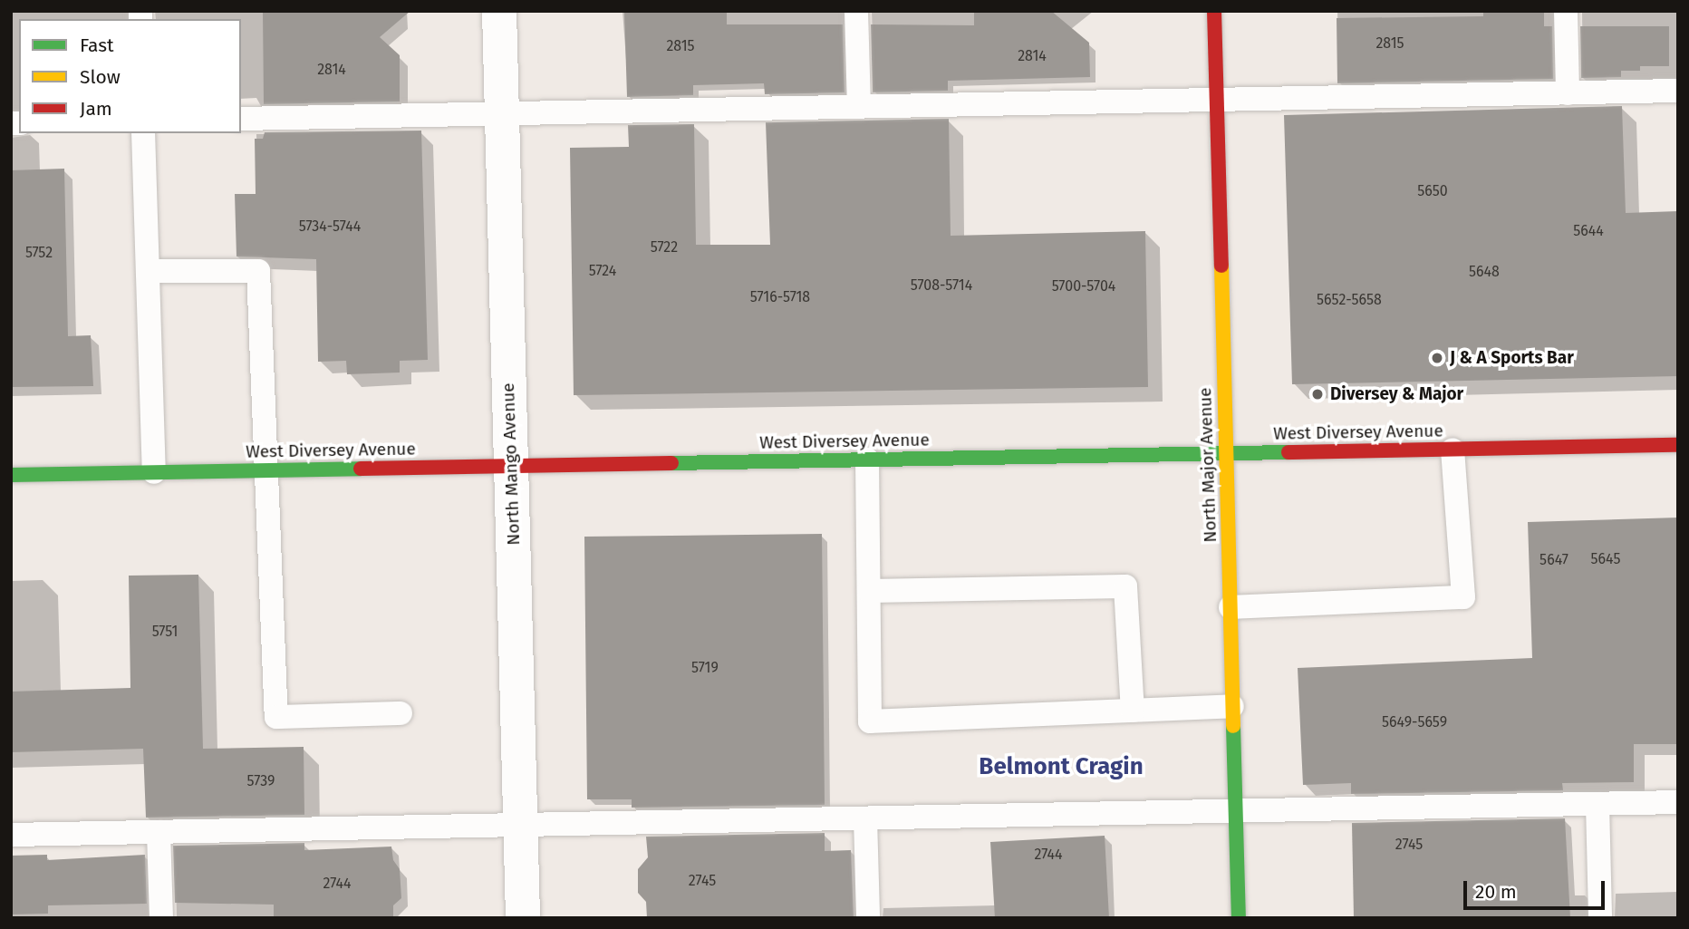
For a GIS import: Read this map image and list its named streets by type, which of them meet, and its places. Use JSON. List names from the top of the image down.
{
  "streets": {
    "main road": ["West Diversey Avenue", "North Major Avenue"],
    "street": ["North Mango Avenue"]
  },
  "crossings": [
    ["West Diversey Avenue", "North Mango Avenue"],
    ["West Diversey Avenue", "North Major Avenue"]
  ],
  "districts": ["Belmont Cragin"],
  "places": ["J & A Sports Bar", "Diversey & Major"],
  "house_numbers": [
    "2815",
    "2815",
    "2814",
    "2814",
    "5650",
    "5734-5744",
    "5644",
    "5722",
    "5752",
    "5724",
    "5648",
    "5708-5714",
    "5700-5704",
    "5716-5718",
    "5652-5658",
    "5645",
    "5647",
    "5751",
    "5719",
    "5649-5659",
    "5739",
    "2745",
    "2744",
    "2745",
    "2744"
  ],
  "legend": ["Fast", "Slow", "Jam"],
  "scale_bar": "20 m"
}
